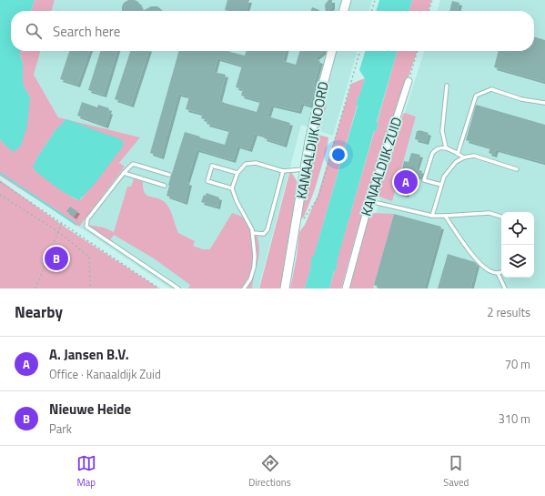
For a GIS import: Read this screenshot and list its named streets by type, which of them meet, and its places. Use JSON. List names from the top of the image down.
{
  "streets": {
    "street": ["KANAALDIJK NOORD", "KANAALDIJK ZUID"]
  },
  "page": {
    "search": "Search here",
    "pins": ["A", "B"],
    "heading": ["Nearby", "2 results"],
    "list": [
      {
        "mark": "A",
        "name": "A. Jansen B.V.",
        "note": "Office · Kanaaldijk Zuid",
        "value": "70 m"
      },
      {
        "mark": "B",
        "name": "Nieuwe Heide",
        "note": "Park",
        "value": "310 m"
      }
    ],
    "nav": ["Map", "Directions", "Saved"]
  }
}
